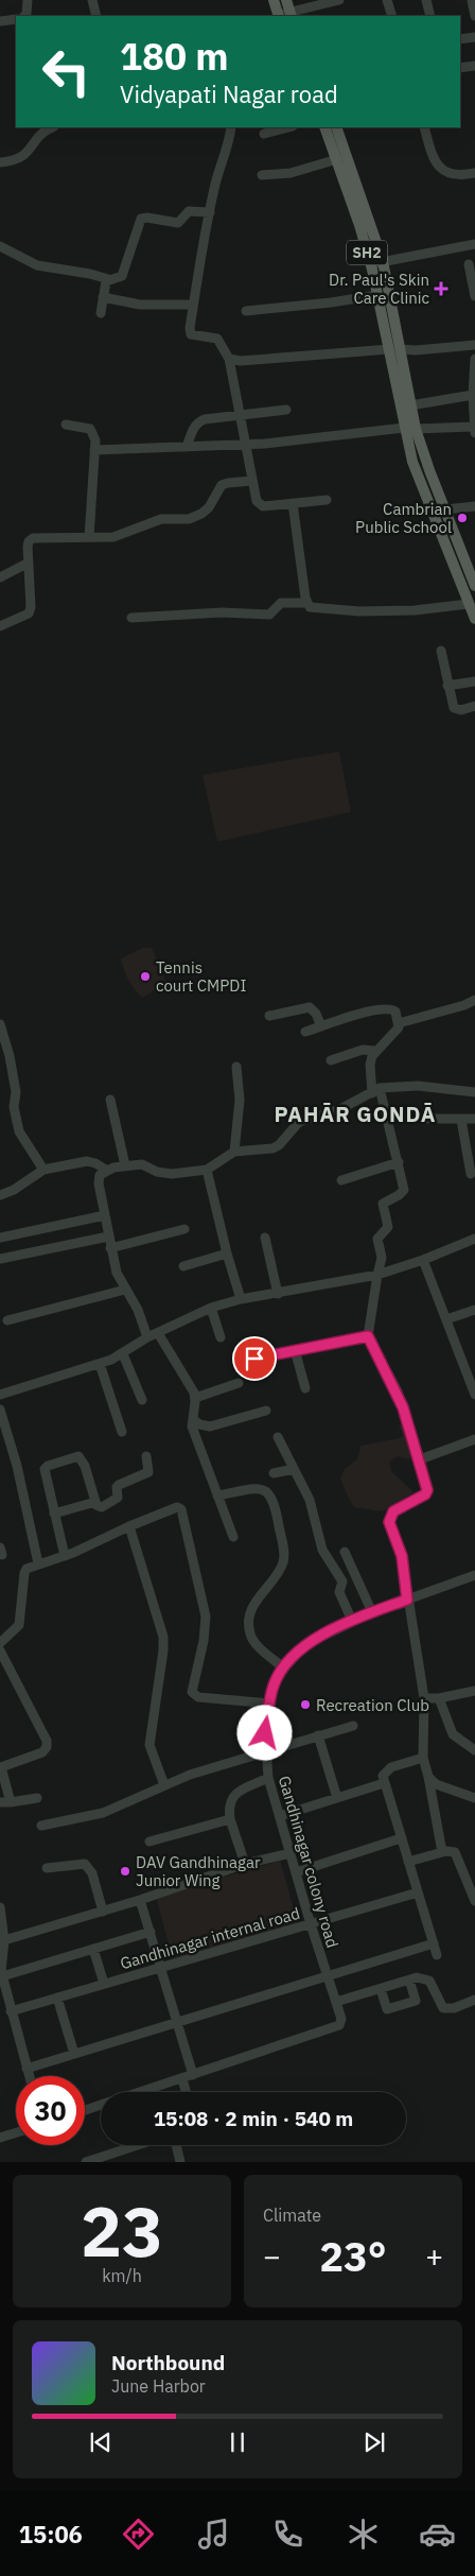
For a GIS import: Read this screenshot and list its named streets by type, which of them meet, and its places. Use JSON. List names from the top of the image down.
{
  "streets": {
    "main road": ["SH2"],
    "street": ["Gandhinagar colony road", "Gandhinagar internal road"]
  },
  "crossings": [
    ["Gandhinagar colony road", "Gandhinagar internal road"]
  ],
  "districts": ["PAHĀR GONDĀ"],
  "places": {
    "health": ["Dr. Paul's Skin Care Clinic"],
    "other": [
      "Cambrian Public School",
      "Tennis court CMPDI",
      "Recreation Club",
      "DAV Gandhinagar Junior Wing"
    ]
  },
  "page": {
    "turn": ["180 m", "Vidyapati Nagar road"],
    "limit": "30",
    "trip": "15:08 · 2 min · 540 m",
    "tile": [
      ["23", "km/h"],
      "Climate"
    ],
    "heat": ["−", "23°", "+"],
    "song": ["Northbound", "June Harbor"],
    "tabs": "15:06"
  }
}
